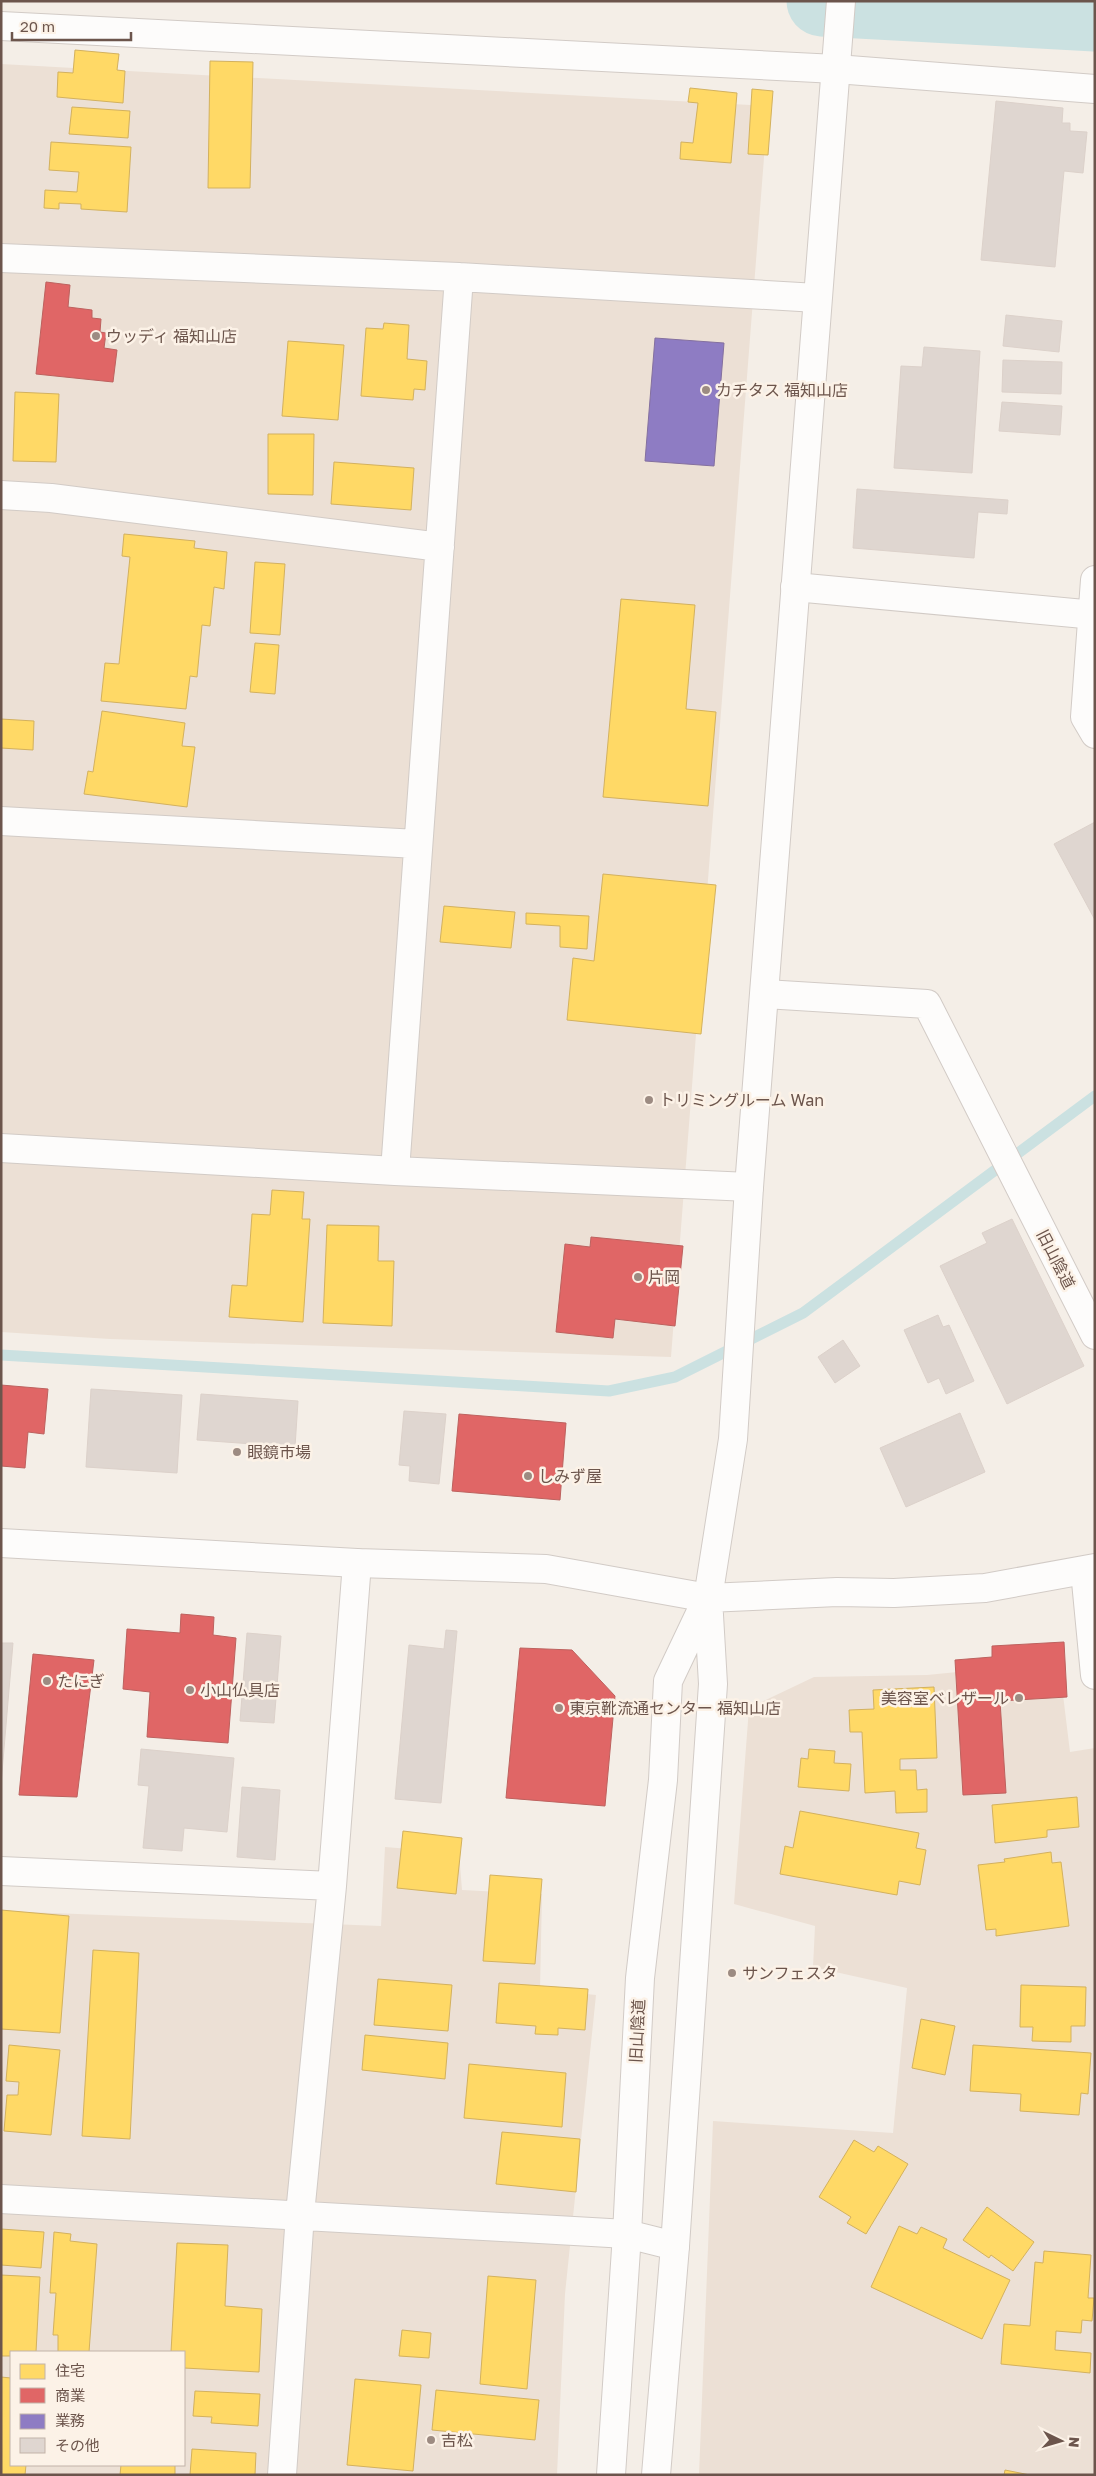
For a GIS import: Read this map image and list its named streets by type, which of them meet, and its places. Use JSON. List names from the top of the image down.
{
  "streets": {
    "street": ["旧山陰道"]
  },
  "places": [
    "ウッディ 福知山店",
    "カチタス 福知山店",
    "トリミングルーム Wan",
    "片岡",
    "眼鏡市場",
    "しみず屋",
    "たにぎ",
    "小山仏具店",
    "美容室ベレザール",
    "東京靴流通センター 福知山店",
    "サンフェスタ",
    "吉松"
  ],
  "legend": [
    "住宅",
    "商業",
    "業務",
    "その他"
  ],
  "scale_bar": "20 m",
  "north": "right"
}
